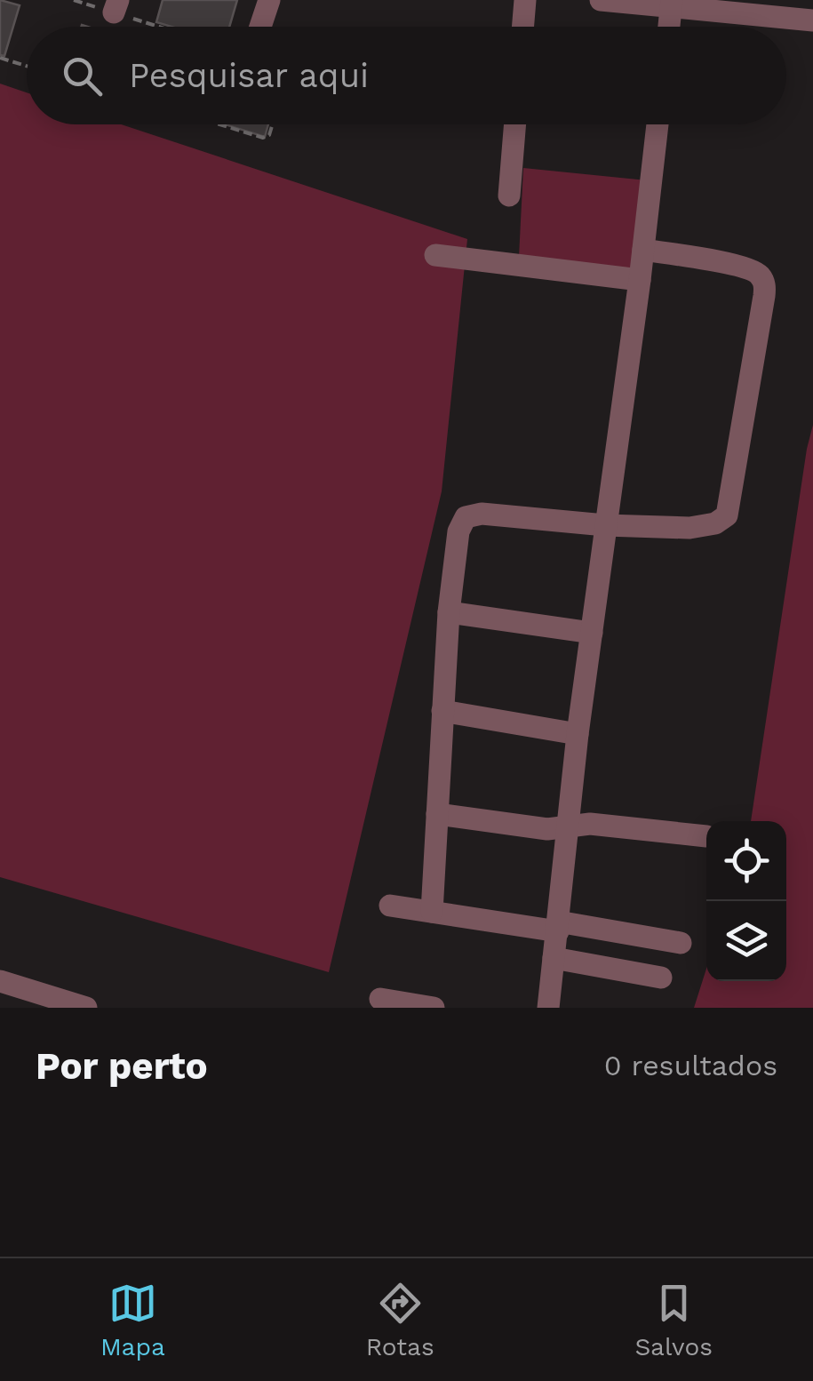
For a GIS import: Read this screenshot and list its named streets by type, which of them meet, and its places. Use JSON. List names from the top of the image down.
{
  "page": {
    "search": "Pesquisar aqui",
    "heading": ["Por perto", "0 resultados"],
    "nav": ["Mapa", "Rotas", "Salvos"]
  }
}
